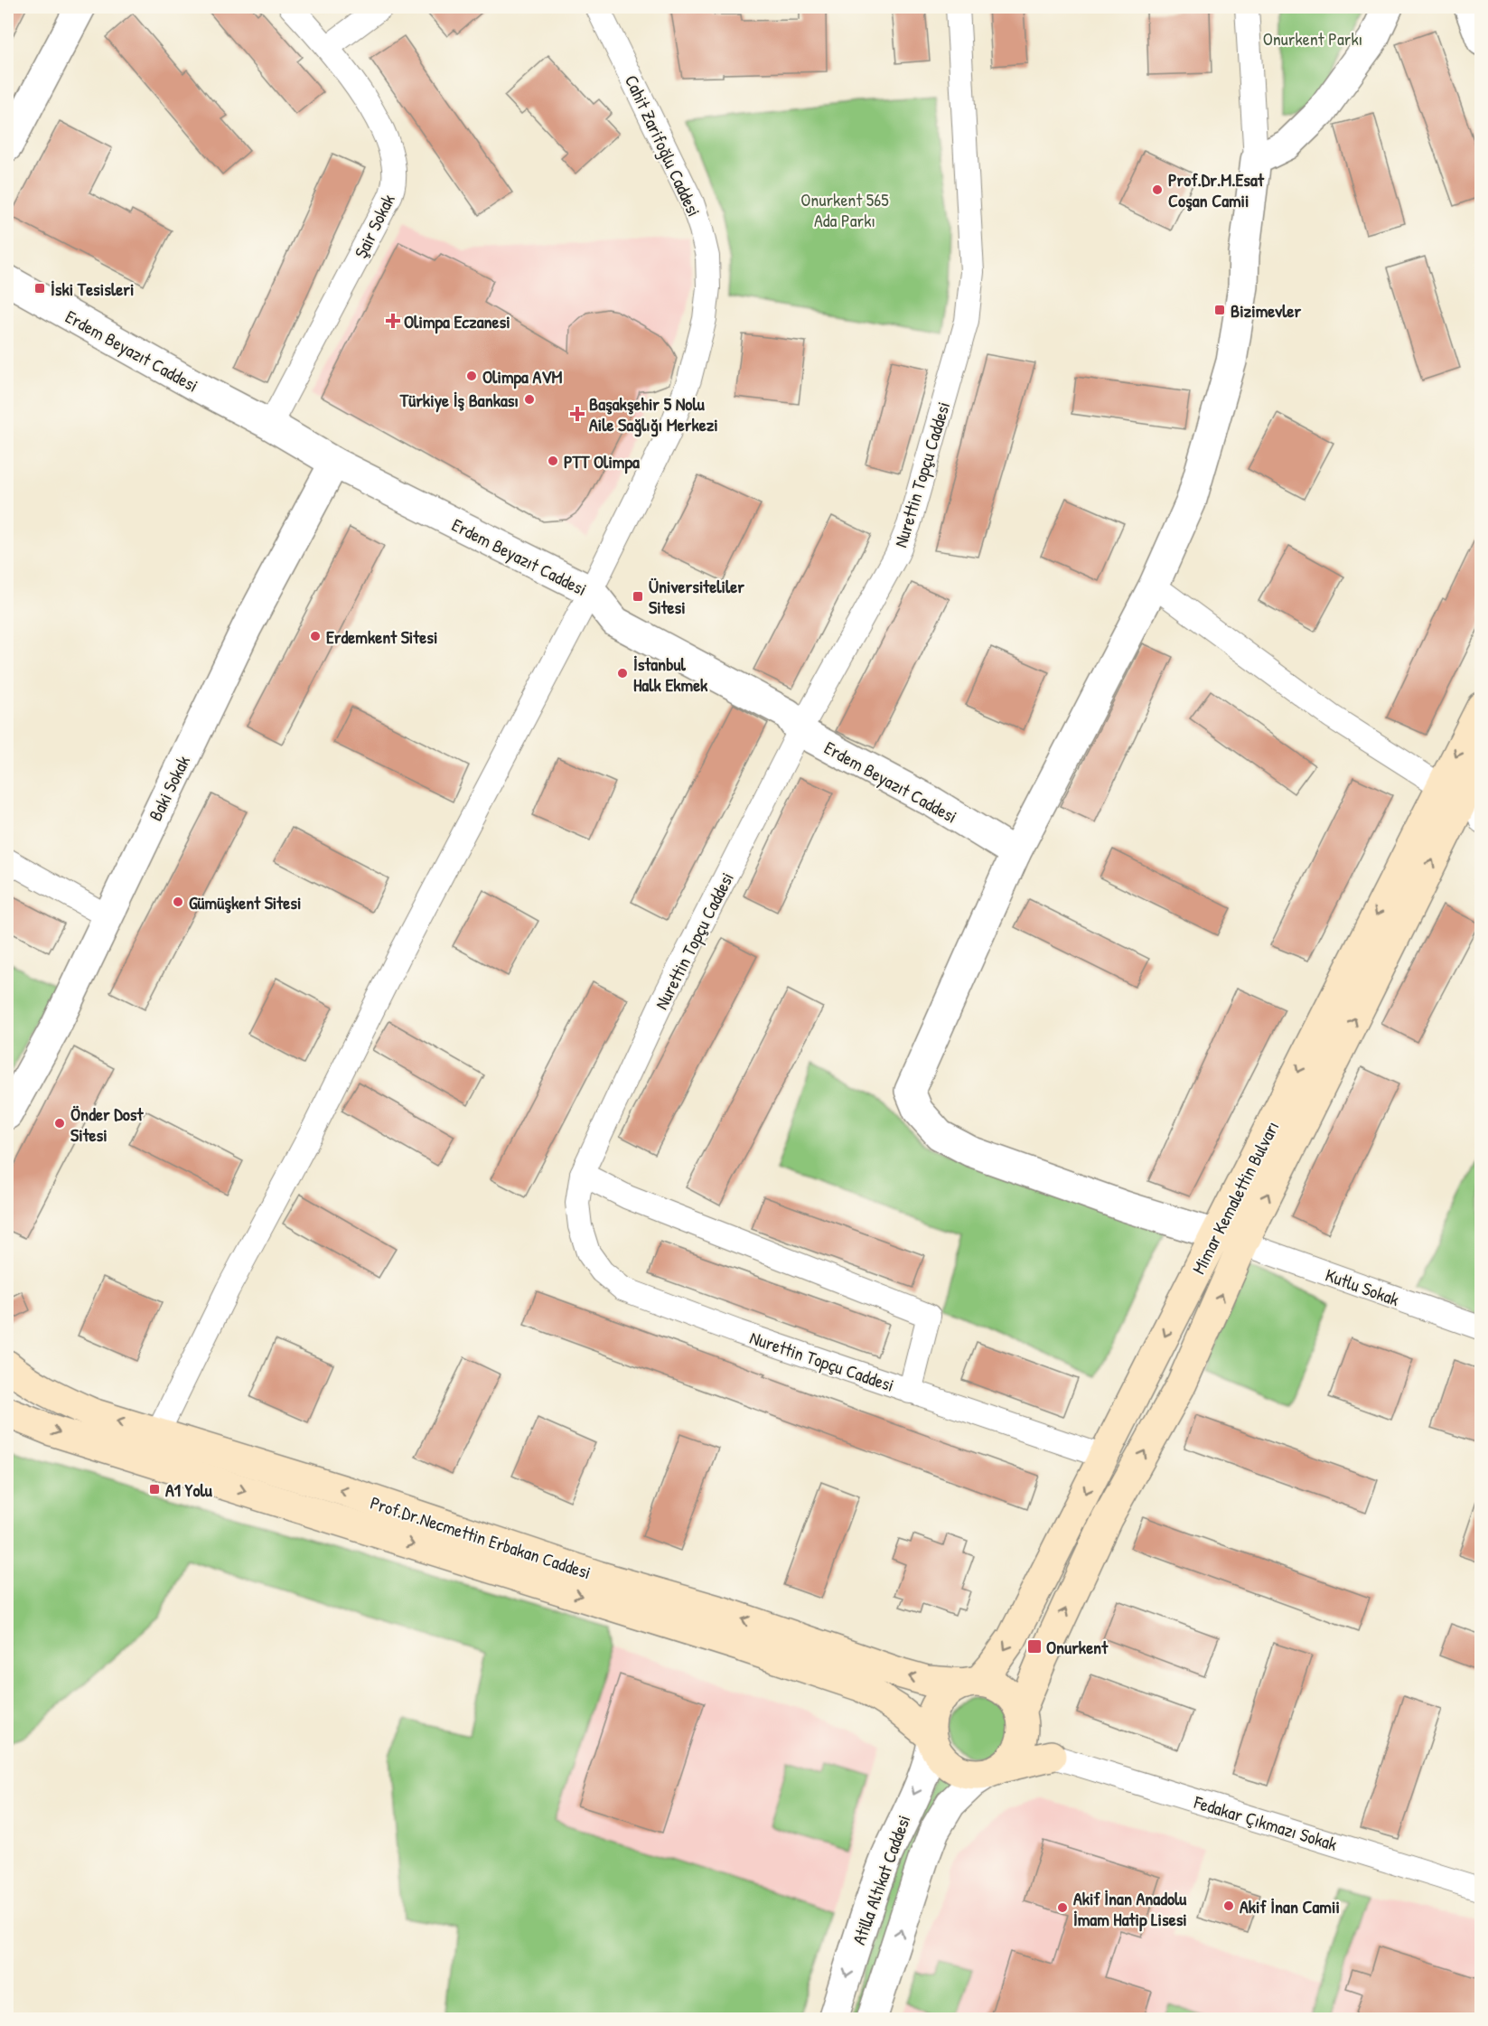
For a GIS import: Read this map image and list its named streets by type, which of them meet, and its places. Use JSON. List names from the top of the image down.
{
  "streets": {
    "main road": ["Mimar Kemalettin Bulvarı", "Prof.Dr.Necmettin Erbakan Caddesi"],
    "street": [
      "Cahit Zarifoğlu Caddesi",
      "Şair Sokak",
      "Erdem Beyazıt Caddesi",
      "Nurettin Topçu Caddesi",
      "Baki Sokak",
      "Kutlu Sokak",
      "Fedakar Çıkmazı Sokak",
      "Atilla Altıkat Caddesi"
    ]
  },
  "crossings": [
    ["Cahit Zarifoğlu Caddesi", "Erdem Beyazıt Caddesi"],
    ["Cahit Zarifoğlu Caddesi", "Prof.Dr.Necmettin Erbakan Caddesi"],
    ["Şair Sokak", "Erdem Beyazıt Caddesi"],
    ["Erdem Beyazıt Caddesi", "Nurettin Topçu Caddesi"],
    ["Erdem Beyazıt Caddesi", "Baki Sokak"],
    ["Nurettin Topçu Caddesi", "Mimar Kemalettin Bulvarı"],
    ["Mimar Kemalettin Bulvarı", "Kutlu Sokak"],
    ["Mimar Kemalettin Bulvarı", "Prof.Dr.Necmettin Erbakan Caddesi"],
    ["Mimar Kemalettin Bulvarı", "Atilla Altıkat Caddesi"],
    ["Prof.Dr.Necmettin Erbakan Caddesi", "Atilla Altıkat Caddesi"]
  ],
  "parks": ["Onurkent Parkı", "Onurkent 565 Ada Parkı"],
  "places": {
    "other": [
      "Prof.Dr.M.Esat Coşan Camii",
      "Olimpa AVM",
      "Türkiye İş Bankası",
      "PTT Olimpa",
      "Erdemkent Sitesi",
      "İstanbul Halk Ekmek",
      "Gümüşkent Sitesi",
      "Önder Dost Sitesi",
      "Akif İnan Camii",
      "Akif İnan Anadolu İmam Hatip Lisesi"
    ],
    "transit": [
      "İski Tesisleri",
      "Bizimevler",
      "Üniversiteliler Sitesi",
      "A1 Yolu",
      "Onurkent"
    ],
    "health": ["Olimpa Eczanesi", "Başakşehir 5 Nolu Aile Sağlığı Merkezi"]
  }
}
